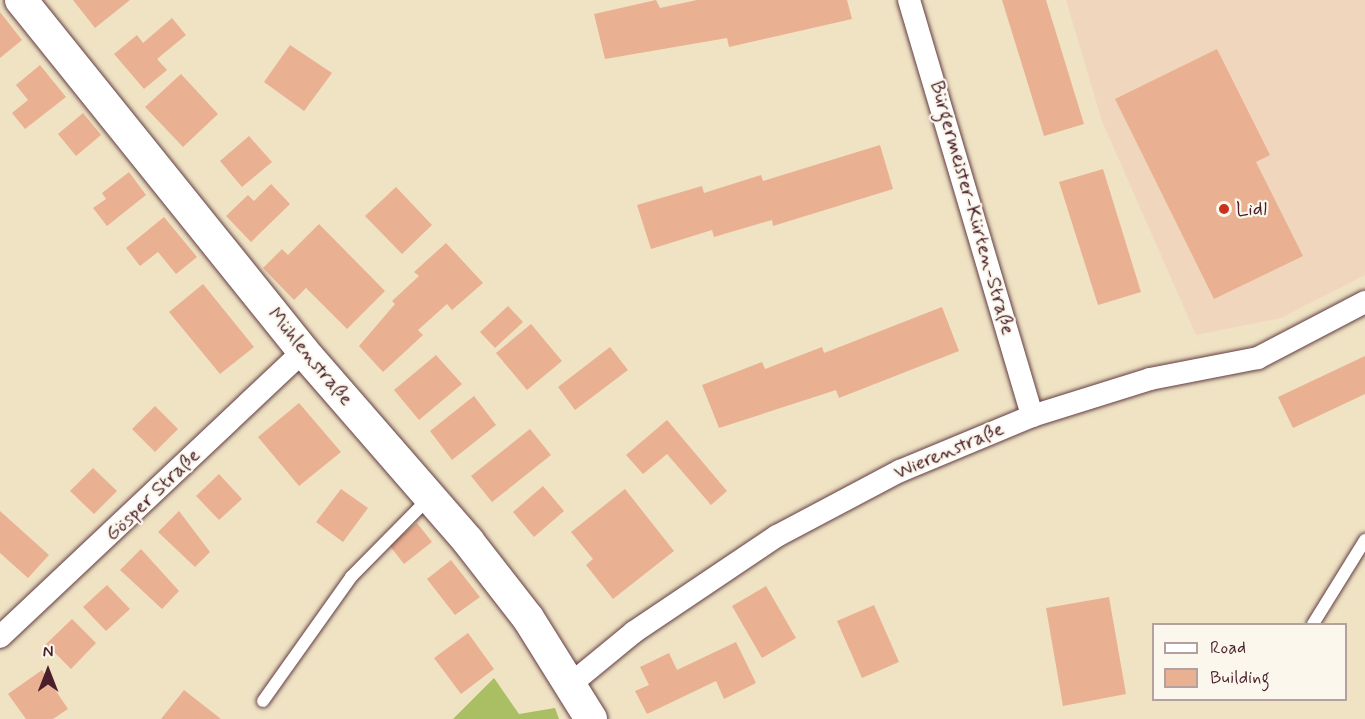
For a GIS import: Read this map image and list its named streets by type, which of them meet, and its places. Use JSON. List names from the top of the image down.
{
  "streets": {
    "street": [
      "Bürgermeister-Kürten-Straße",
      "Mühlenstraße",
      "Wierenstraße",
      "Gösper Straße"
    ]
  },
  "crossings": [
    ["Bürgermeister-Kürten-Straße", "Wierenstraße"],
    ["Mühlenstraße", "Wierenstraße"],
    ["Mühlenstraße", "Gösper Straße"]
  ],
  "places": ["Lidl"],
  "legend": ["Road", "Building"],
  "north": "top"
}
